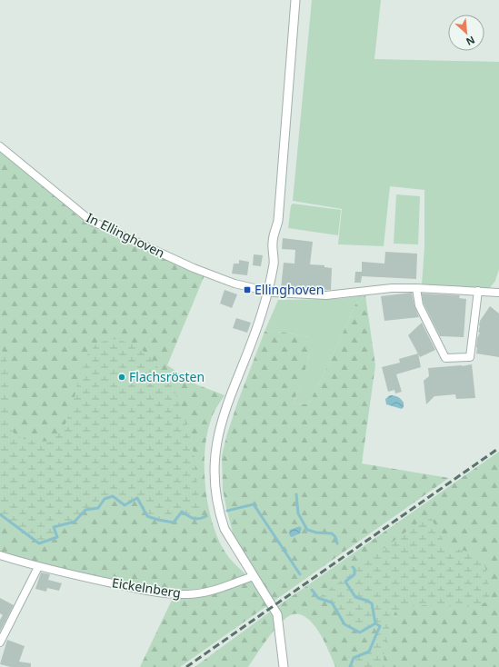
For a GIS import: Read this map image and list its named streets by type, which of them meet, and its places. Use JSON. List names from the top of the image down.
{
  "streets": {
    "street": ["In Ellinghoven", "Eickelnberg"]
  },
  "places": {
    "transit": ["Ellinghoven"],
    "other": ["Flachsrösten"]
  },
  "north": "bottom right"
}
